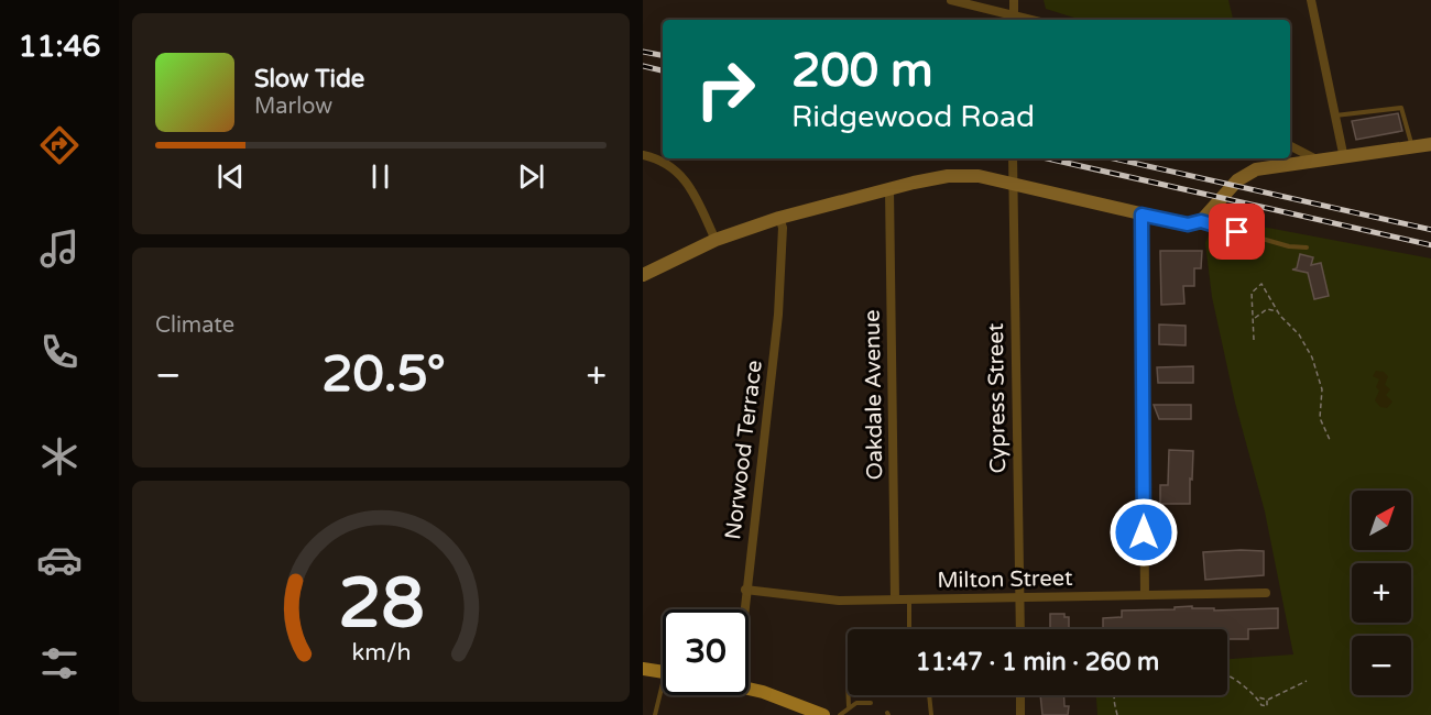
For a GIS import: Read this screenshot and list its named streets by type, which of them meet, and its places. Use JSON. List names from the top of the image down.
{
  "streets": {
    "street": [
      "Oakdale Avenue",
      "Cypress Street",
      "Norwood Terrace",
      "Milton Street"
    ]
  },
  "crossings": [
    ["Oakdale Avenue", "Milton Street"],
    ["Cypress Street", "Milton Street"],
    ["Norwood Terrace", "Milton Street"]
  ],
  "north": "top right",
  "page": {
    "tabs": "11:46",
    "turn": ["200 m", "Ridgewood Road"],
    "song": ["Slow Tide", "Marlow"],
    "tile": "Climate",
    "heat": ["−", "20.5°", "+"],
    "map_buttons": ["+", "−"],
    "limit": "30",
    "trip": "11:47 · 1 min · 260 m",
    "gauge": ["28", "km/h"]
  }
}
